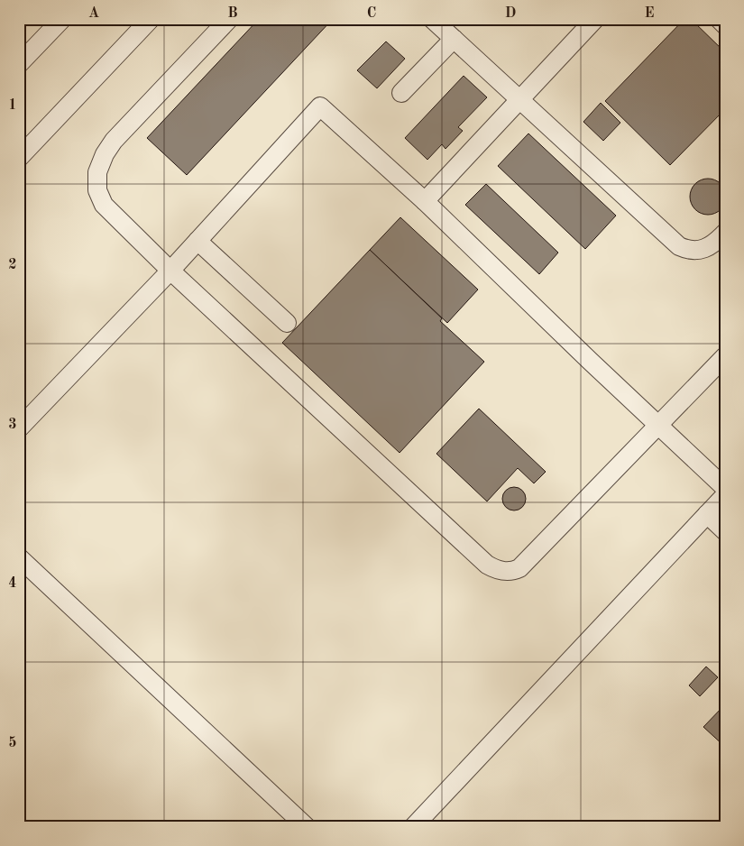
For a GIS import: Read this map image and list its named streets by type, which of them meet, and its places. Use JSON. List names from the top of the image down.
{
  "grid": {
    "columns": [
      "A",
      "B",
      "C",
      "D",
      "E"
    ],
    "rows": [
      "1",
      "2",
      "3",
      "4",
      "5"
    ]
  }
}
